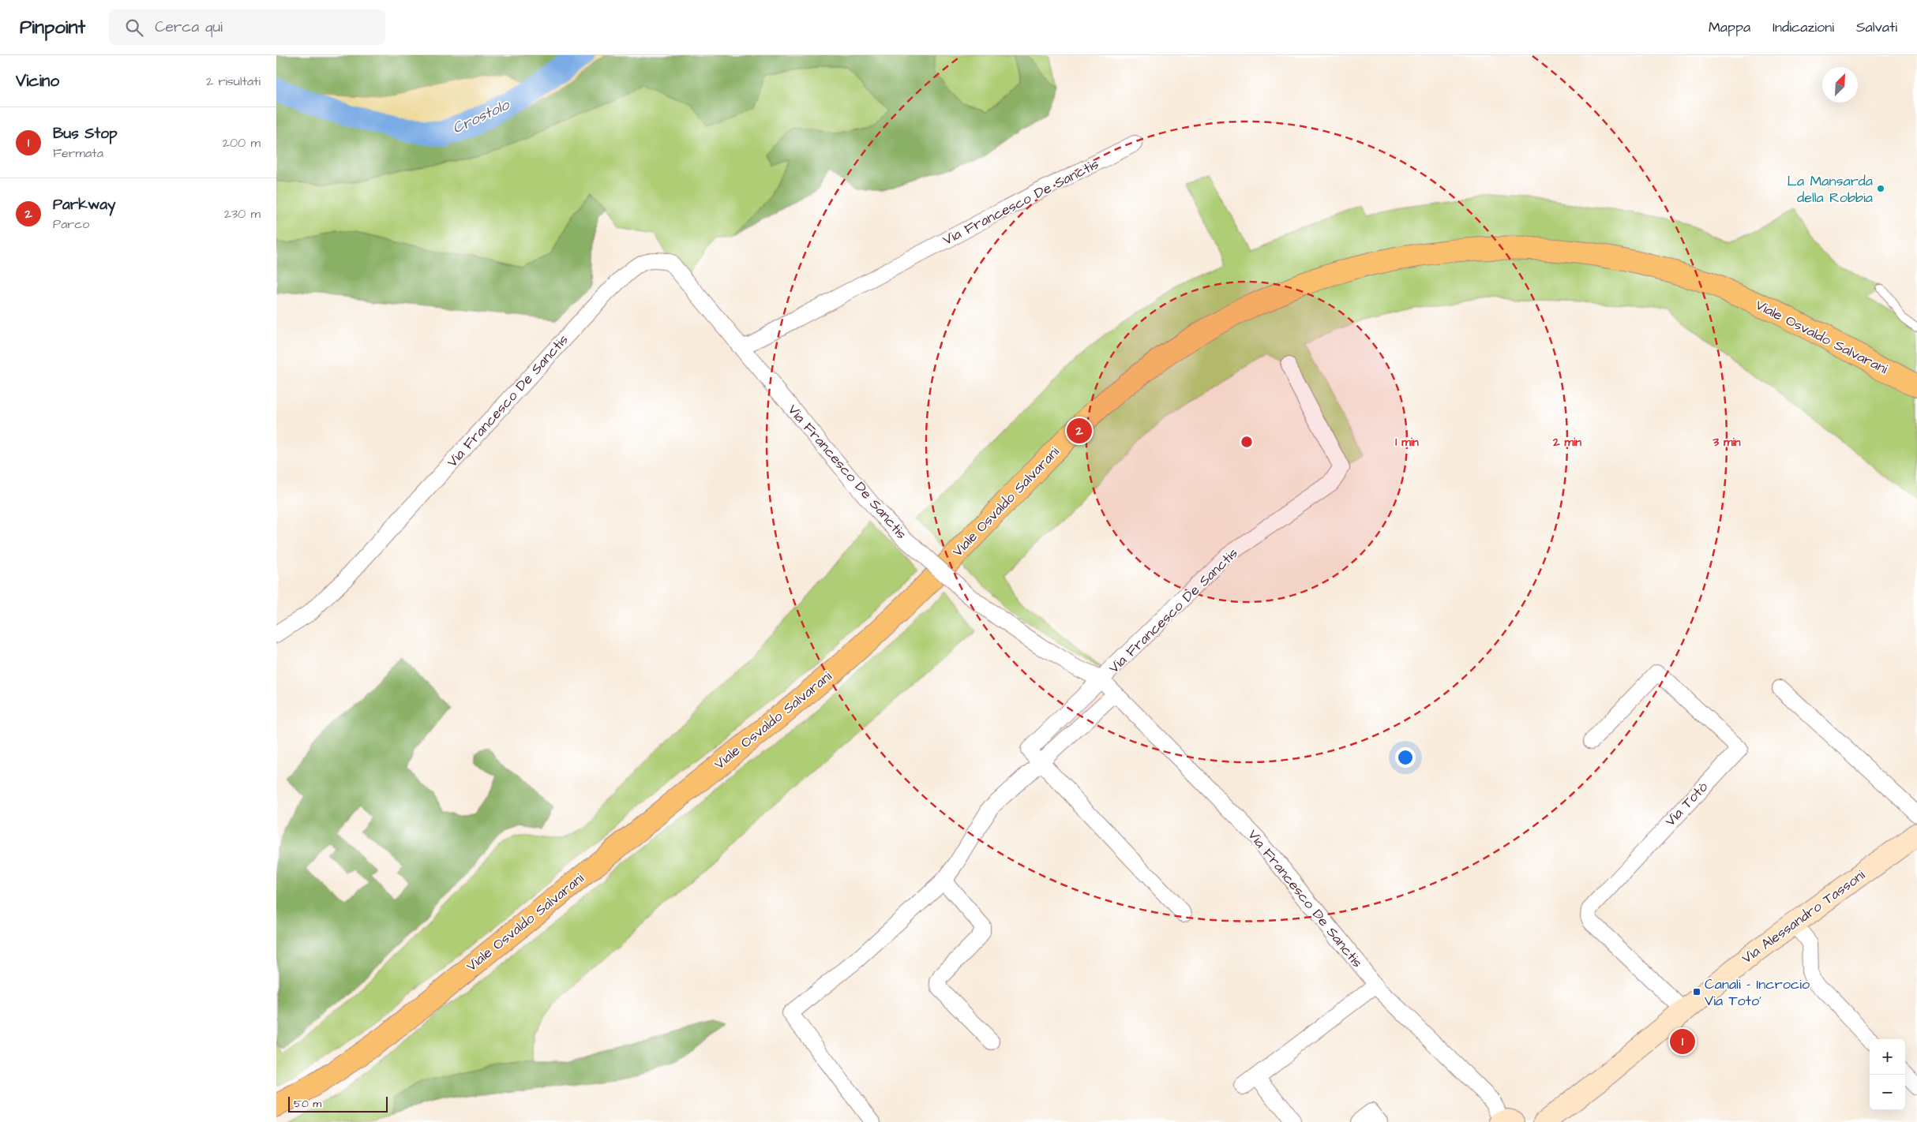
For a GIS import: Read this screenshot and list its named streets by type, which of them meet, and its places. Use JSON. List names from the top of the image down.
{
  "streets": {
    "main road": ["Viale Osvaldo Salvarani"],
    "street": ["Via Francesco De Sanctis", "Via Totò", "Via Alessandro Tassoni"]
  },
  "crossings": [
    ["Via Totò", "Via Alessandro Tassoni"]
  ],
  "water": ["Crostolo"],
  "places": {
    "other": ["La Mansarda della Robbia"],
    "transit": ["Canali - Incrocio Via Toto'"]
  },
  "scale_bar": "50 m",
  "north": "top right",
  "page": {
    "header": "Pinpoint",
    "search": "Cerca qui",
    "nav": ["Mappa", "Indicazioni", "Salvati"],
    "heading": ["Vicino", "2 risultati"],
    "list": [
      {
        "mark": "1",
        "name": "Bus Stop",
        "note": "Fermata",
        "value": "200 m"
      },
      {
        "mark": "2",
        "name": "Parkway",
        "note": "Parco",
        "value": "230 m"
      }
    ],
    "pins": ["2", "1"],
    "map_buttons": ["+", "−"],
    "scale": "50 m"
  },
  "rings": ["1 min", "2 min", "3 min"]
}
